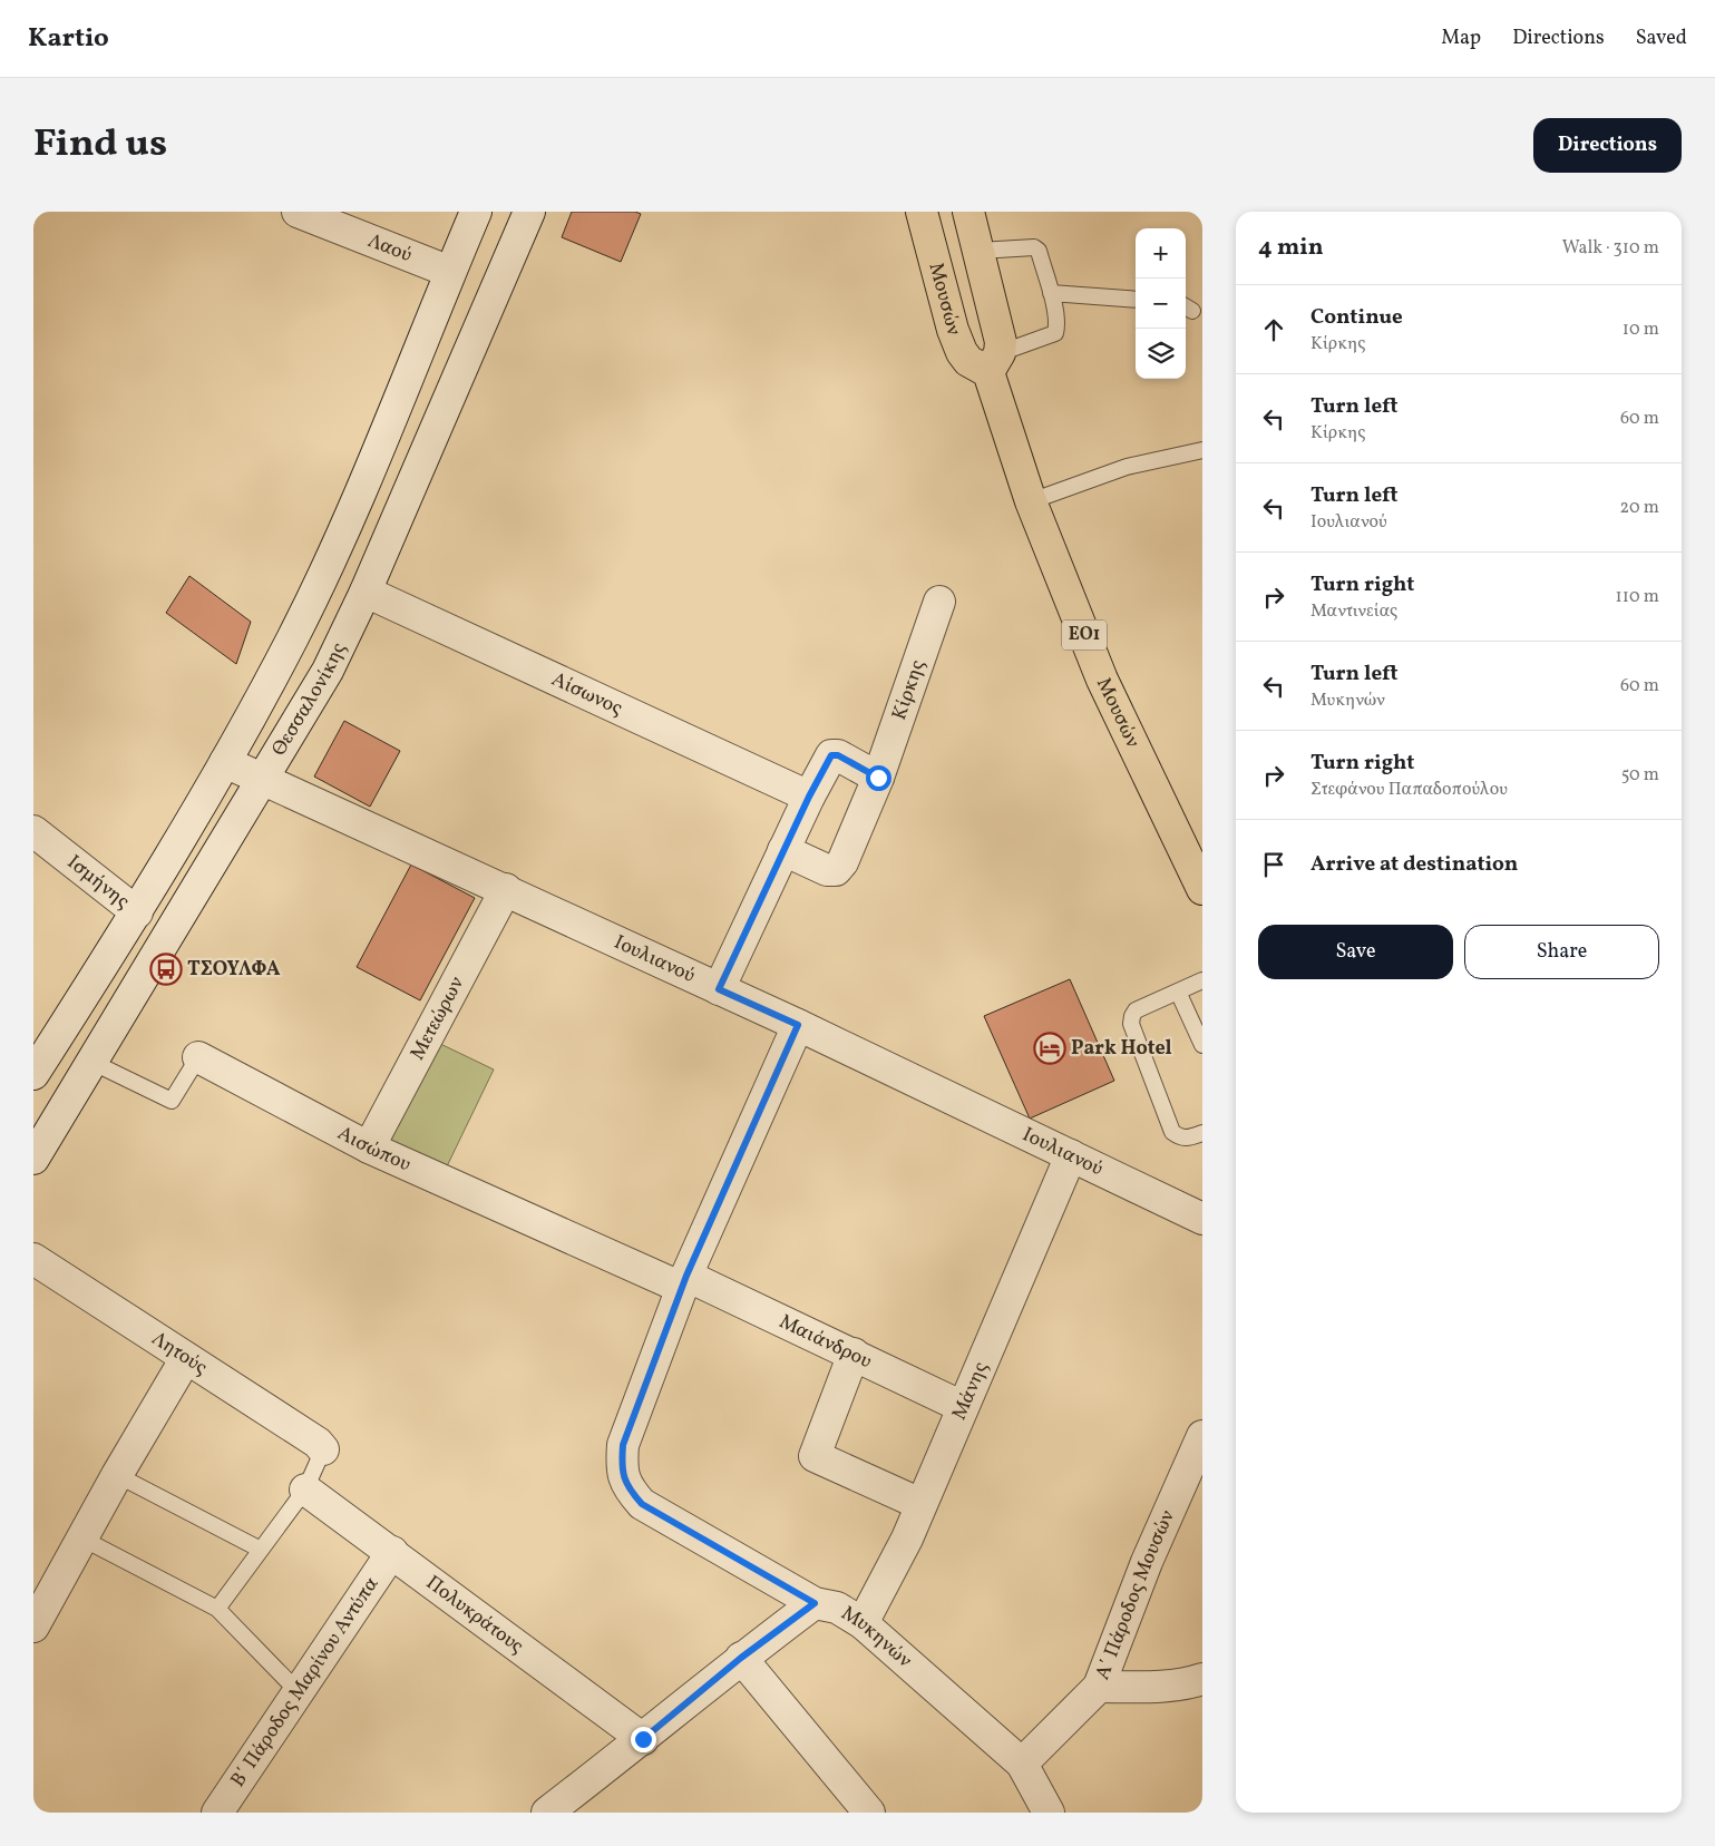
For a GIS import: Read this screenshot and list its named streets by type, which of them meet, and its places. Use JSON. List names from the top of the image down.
{
  "streets": {
    "main road": ["Μουσών", "ΕΟ1"],
    "street": [
      "Λαού",
      "Κίρκης",
      "Αίσωνος",
      "Θεσσαλονίκης",
      "Ισμήνης",
      "Ιουλιανού",
      "Μετεώρων",
      "Αισώπου",
      "Μαιάνδρου",
      "Λητούς",
      "Μάνης",
      "Α΄ Πάροδος Μουσών",
      "Πολυκράτους",
      "Μυκηνών",
      "Β΄ Πάροδος Μαρίνου Αντύπα"
    ]
  },
  "crossings": [
    ["Αίσωνος", "Θεσσαλονίκης"],
    ["Θεσσαλονίκης", "Ιουλιανού"],
    ["Θεσσαλονίκης", "Αισώπου"],
    ["Ιουλιανού", "Μετεώρων"],
    ["Ιουλιανού", "Μάνης"],
    ["Μετεώρων", "Αισώπου"],
    ["Αισώπου", "Μαιάνδρου"],
    ["Αισώπου", "Μυκηνών"],
    ["Μαιάνδρου", "Μάνης"],
    ["Μαιάνδρου", "Μυκηνών"],
    ["Μάνης", "Μυκηνών"],
    ["Α΄ Πάροδος Μουσών", "Μυκηνών"],
    ["Πολυκράτους", "Β΄ Πάροδος Μαρίνου Αντύπα"]
  ],
  "places": {
    "bus stop": ["ΤΣΟΥΛΦΑ"],
    "hotel": ["Park Hotel"]
  },
  "page": {
    "header": "Kartio",
    "nav": ["Map", "Directions", "Saved"],
    "title": "Find us",
    "buttons": [
      "Directions",
      ["Save", "Share"]
    ],
    "heading": ["4 min", "Walk · 310 m"],
    "map_buttons": ["+", "−"],
    "list": [
      ["Continue", "Κίρκης", "10 m"],
      ["Turn left", "Κίρκης", "60 m"],
      ["Turn left", "Ιουλιανού", "20 m"],
      ["Turn right", "Μαντινείας", "110 m"],
      ["Turn left", "Μυκηνών", "60 m"],
      ["Turn right", "Στεφάνου Παπαδοπούλου", "50 m"],
      "Arrive at destination"
    ]
  }
}
